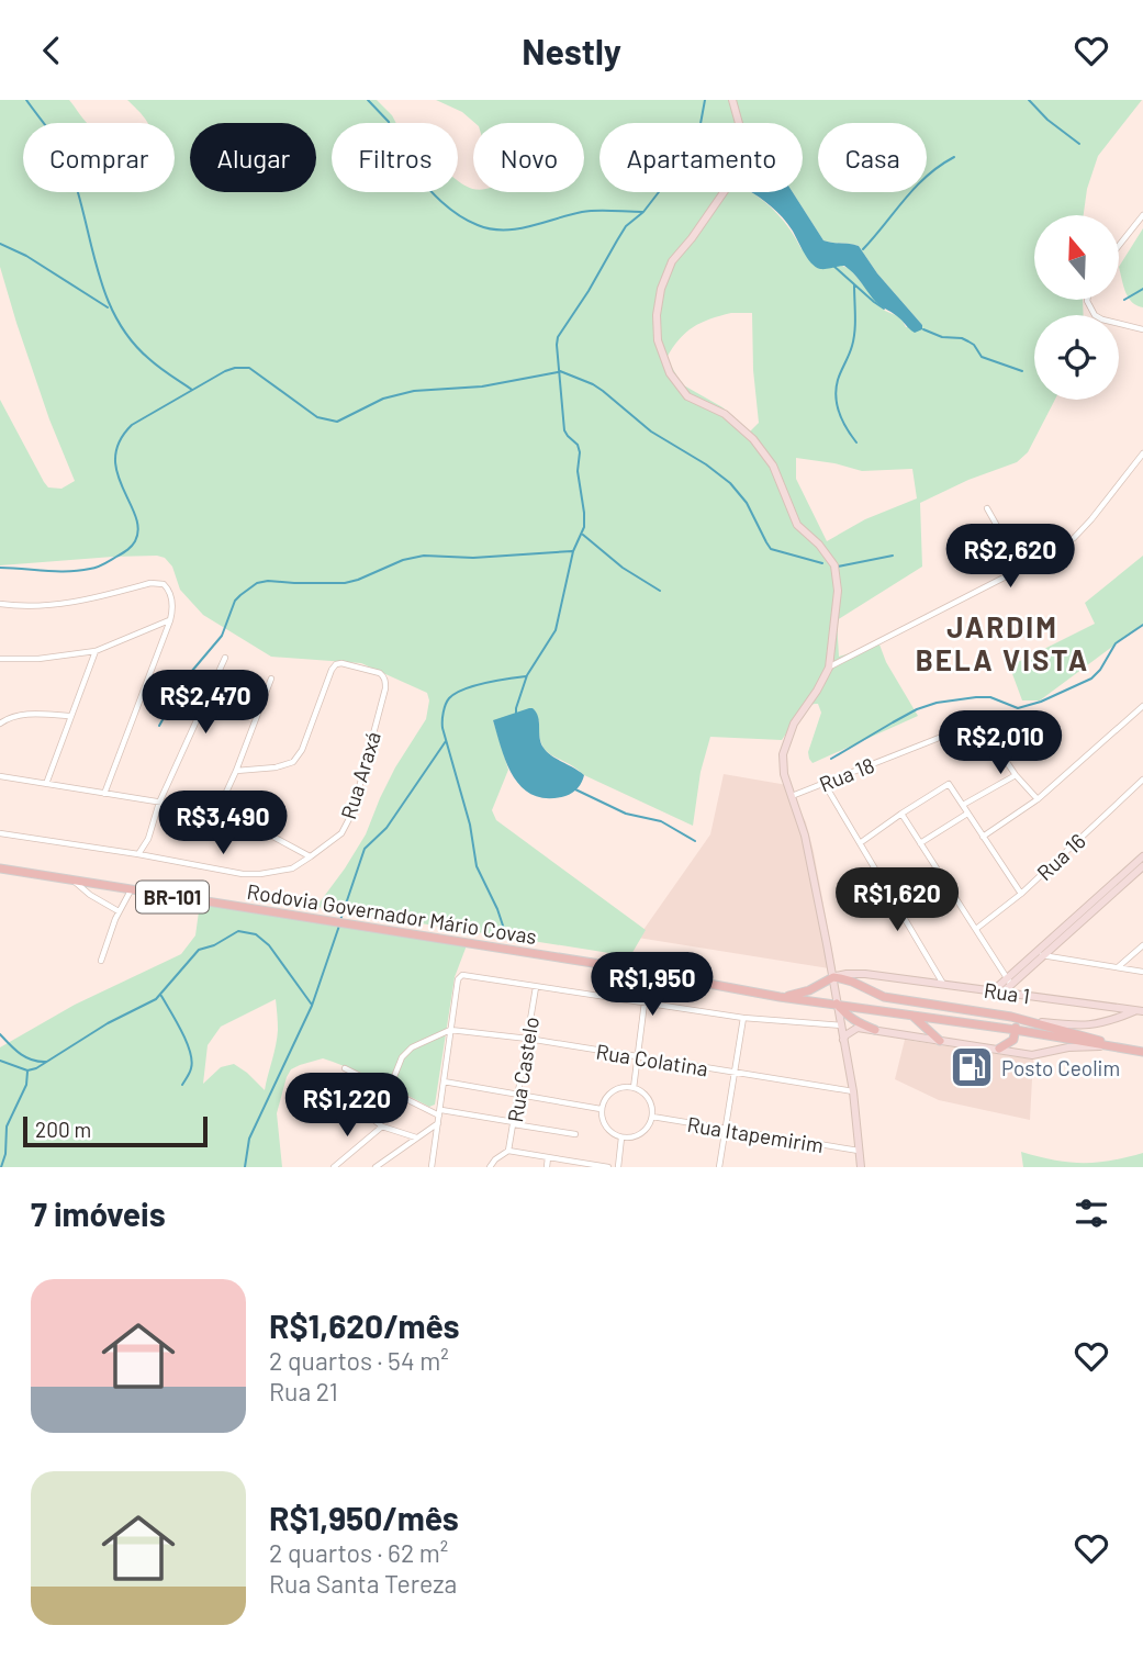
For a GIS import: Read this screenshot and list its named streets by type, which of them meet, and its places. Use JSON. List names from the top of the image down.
{
  "streets": {
    "main road": ["BR-101", "Rodovia Governador Mário Covas"],
    "street": [
      "Rua 18",
      "Rua Araxá",
      "Rua 16",
      "Rua 1",
      "Rua Colatina",
      "Rua Castelo",
      "Rua Itapemirim"
    ]
  },
  "crossings": [
    ["Rua Colatina", "Rua Castelo"]
  ],
  "districts": ["JARDIM BELA VISTA"],
  "places": {
    "fuel station": ["Posto Ceolim"]
  },
  "scale_bar": "200 m",
  "north": "top",
  "page": {
    "header": "Nestly",
    "chip": [
      "Comprar",
      "Alugar",
      "Filtros",
      "Novo",
      "Apartamento",
      "Casa"
    ],
    "price": [
      "R$2,620",
      "R$2,470",
      "R$2,010",
      "R$3,490",
      "R$1,620",
      "R$1,950",
      "R$1,220"
    ],
    "scale": "200 m",
    "heading": "7 imóveis",
    "list": [
      {
        "name": "R$1,620/mês",
        "note": "2 quartos · 54 m² · Rua 21"
      },
      {
        "name": "R$1,950/mês",
        "note": "2 quartos · 62 m² · Rua Santa Tereza"
      }
    ]
  }
}
